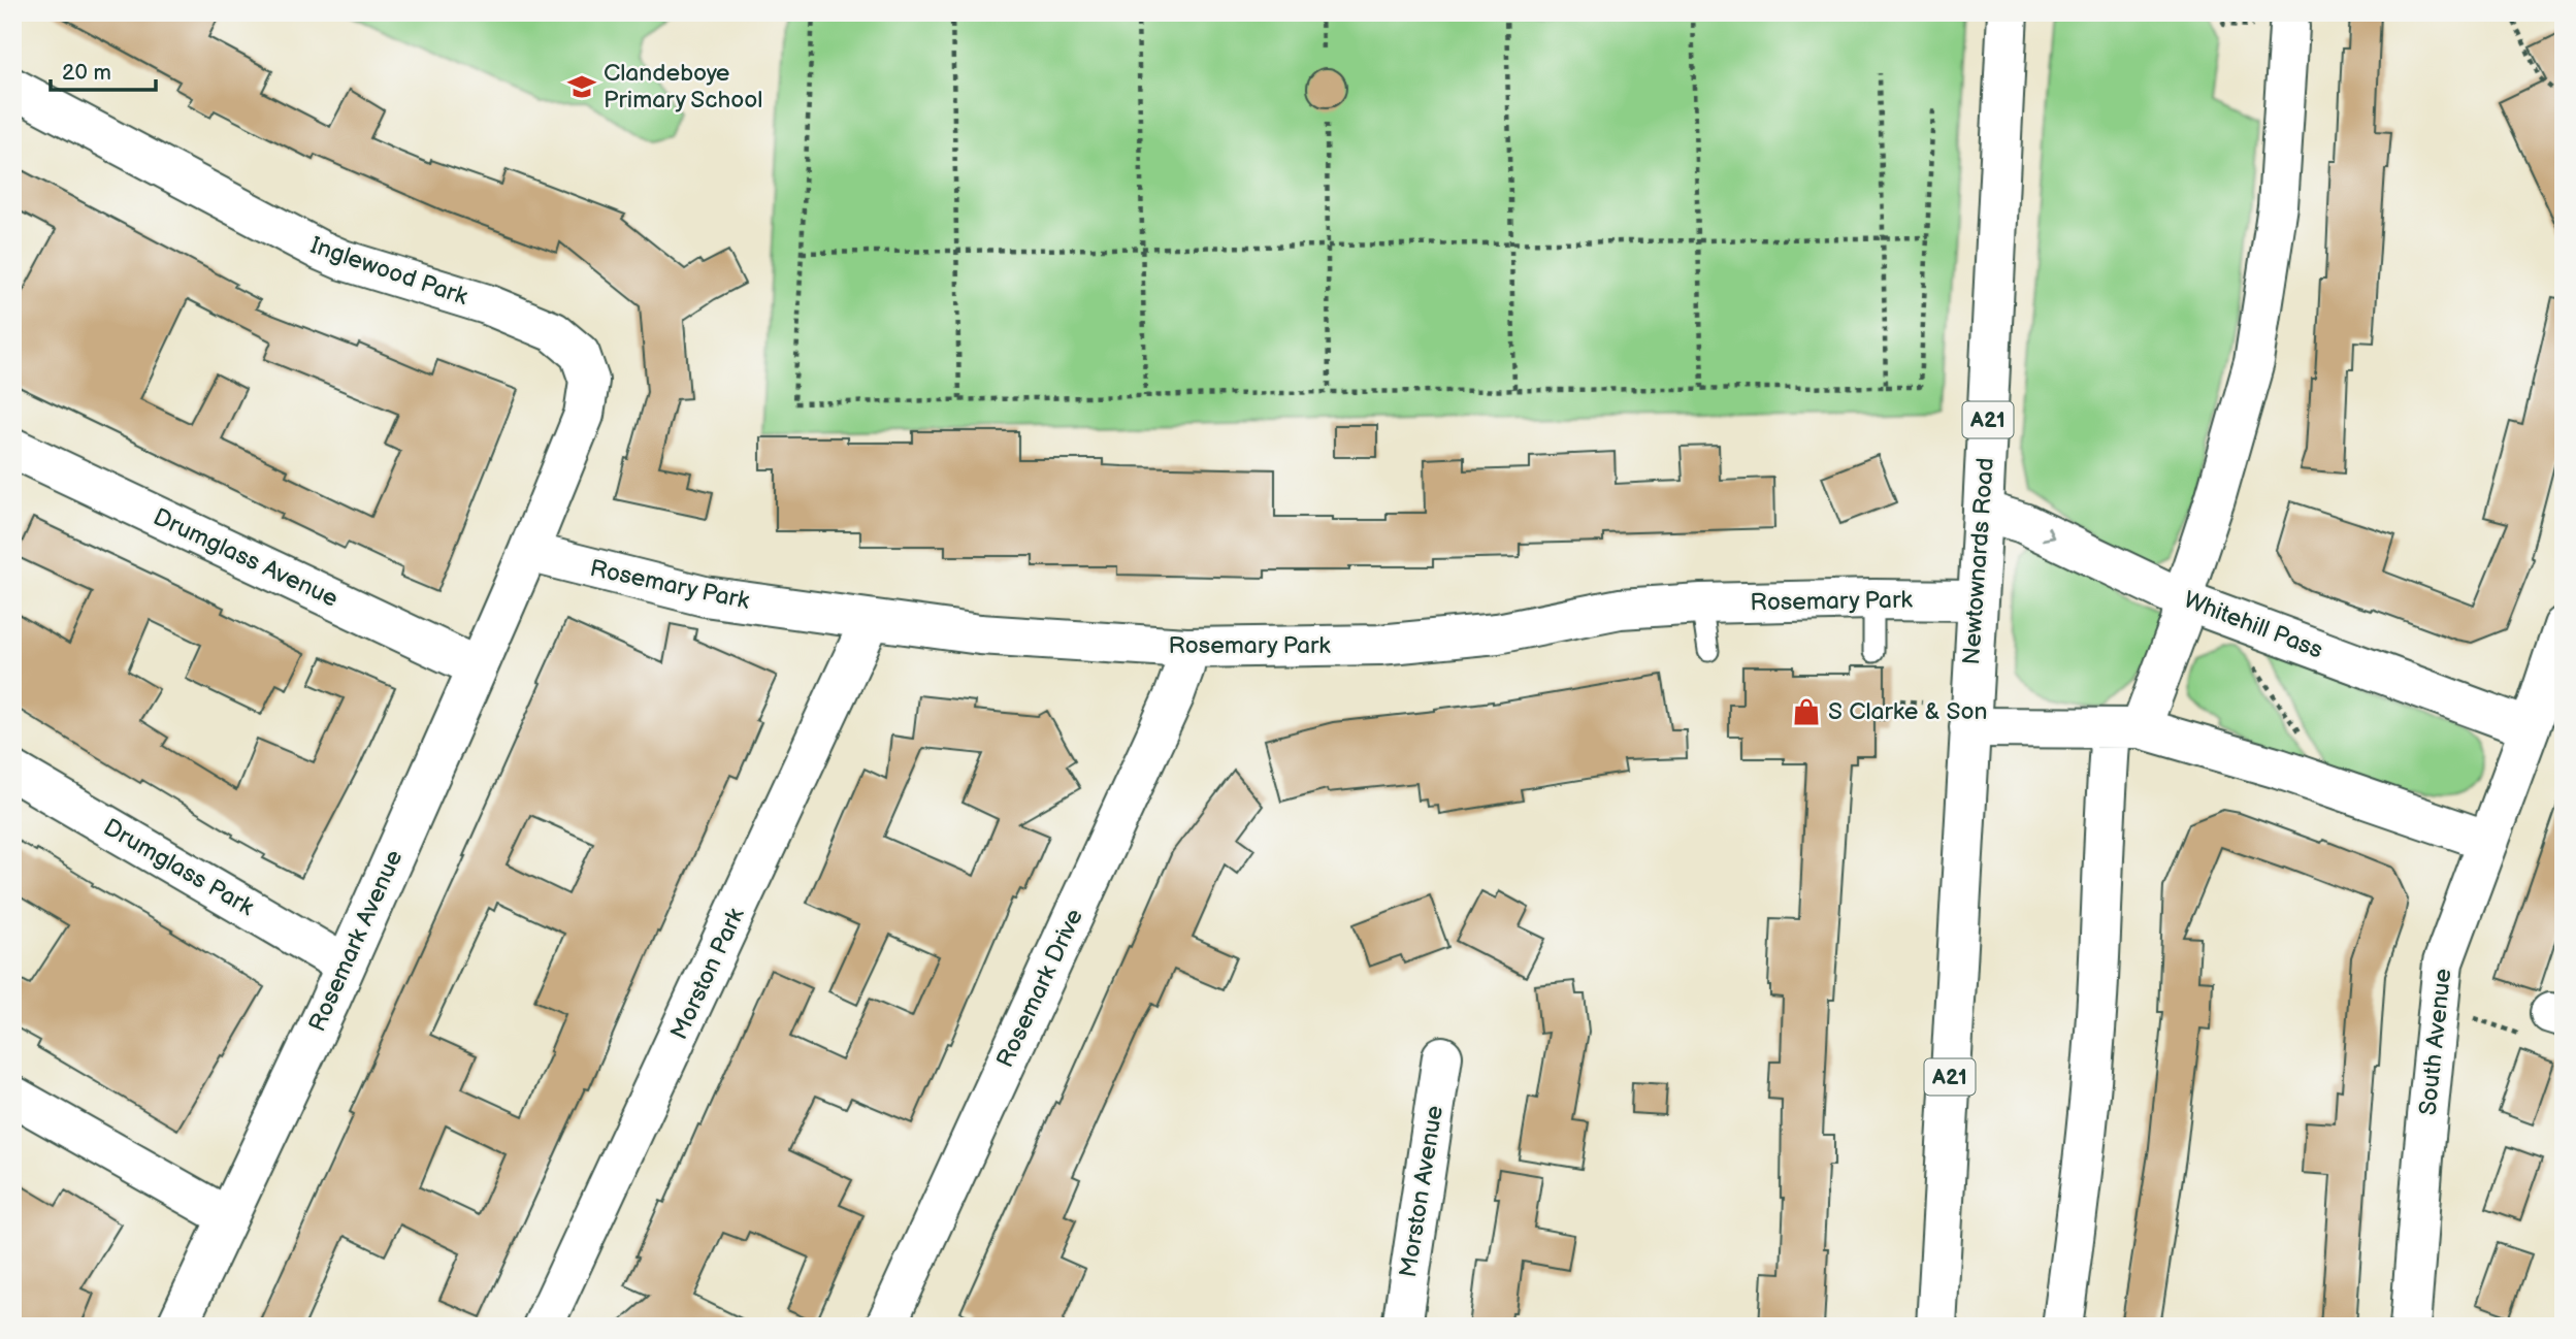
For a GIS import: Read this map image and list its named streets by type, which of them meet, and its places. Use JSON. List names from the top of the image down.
{
  "streets": {
    "street": [
      "Inglewood Park",
      "A21",
      "Drumglass Avenue",
      "Newtownards Road",
      "Rosemary Park",
      "Whitehill Pass",
      "Drumglass Park",
      "Rosemark Avenue",
      "Morston Park",
      "Rosemark Drive",
      "South Avenue",
      "Morston Avenue"
    ]
  },
  "crossings": [
    ["Inglewood Park", "Rosemary Park"],
    ["Inglewood Park", "Rosemark Avenue"],
    ["Drumglass Avenue", "Rosemark Avenue"],
    ["Newtownards Road", "Rosemary Park"],
    ["Newtownards Road", "Whitehill Pass"],
    ["Rosemary Park", "Rosemark Avenue"],
    ["Rosemary Park", "Morston Park"],
    ["Rosemary Park", "Rosemark Drive"],
    ["Whitehill Pass", "South Avenue"],
    ["Drumglass Park", "Rosemark Avenue"]
  ],
  "places": {
    "school or university": ["Clandeboye Primary School"],
    "shop": ["S Clarke & Son"]
  },
  "scale_bar": "20 m"
}
